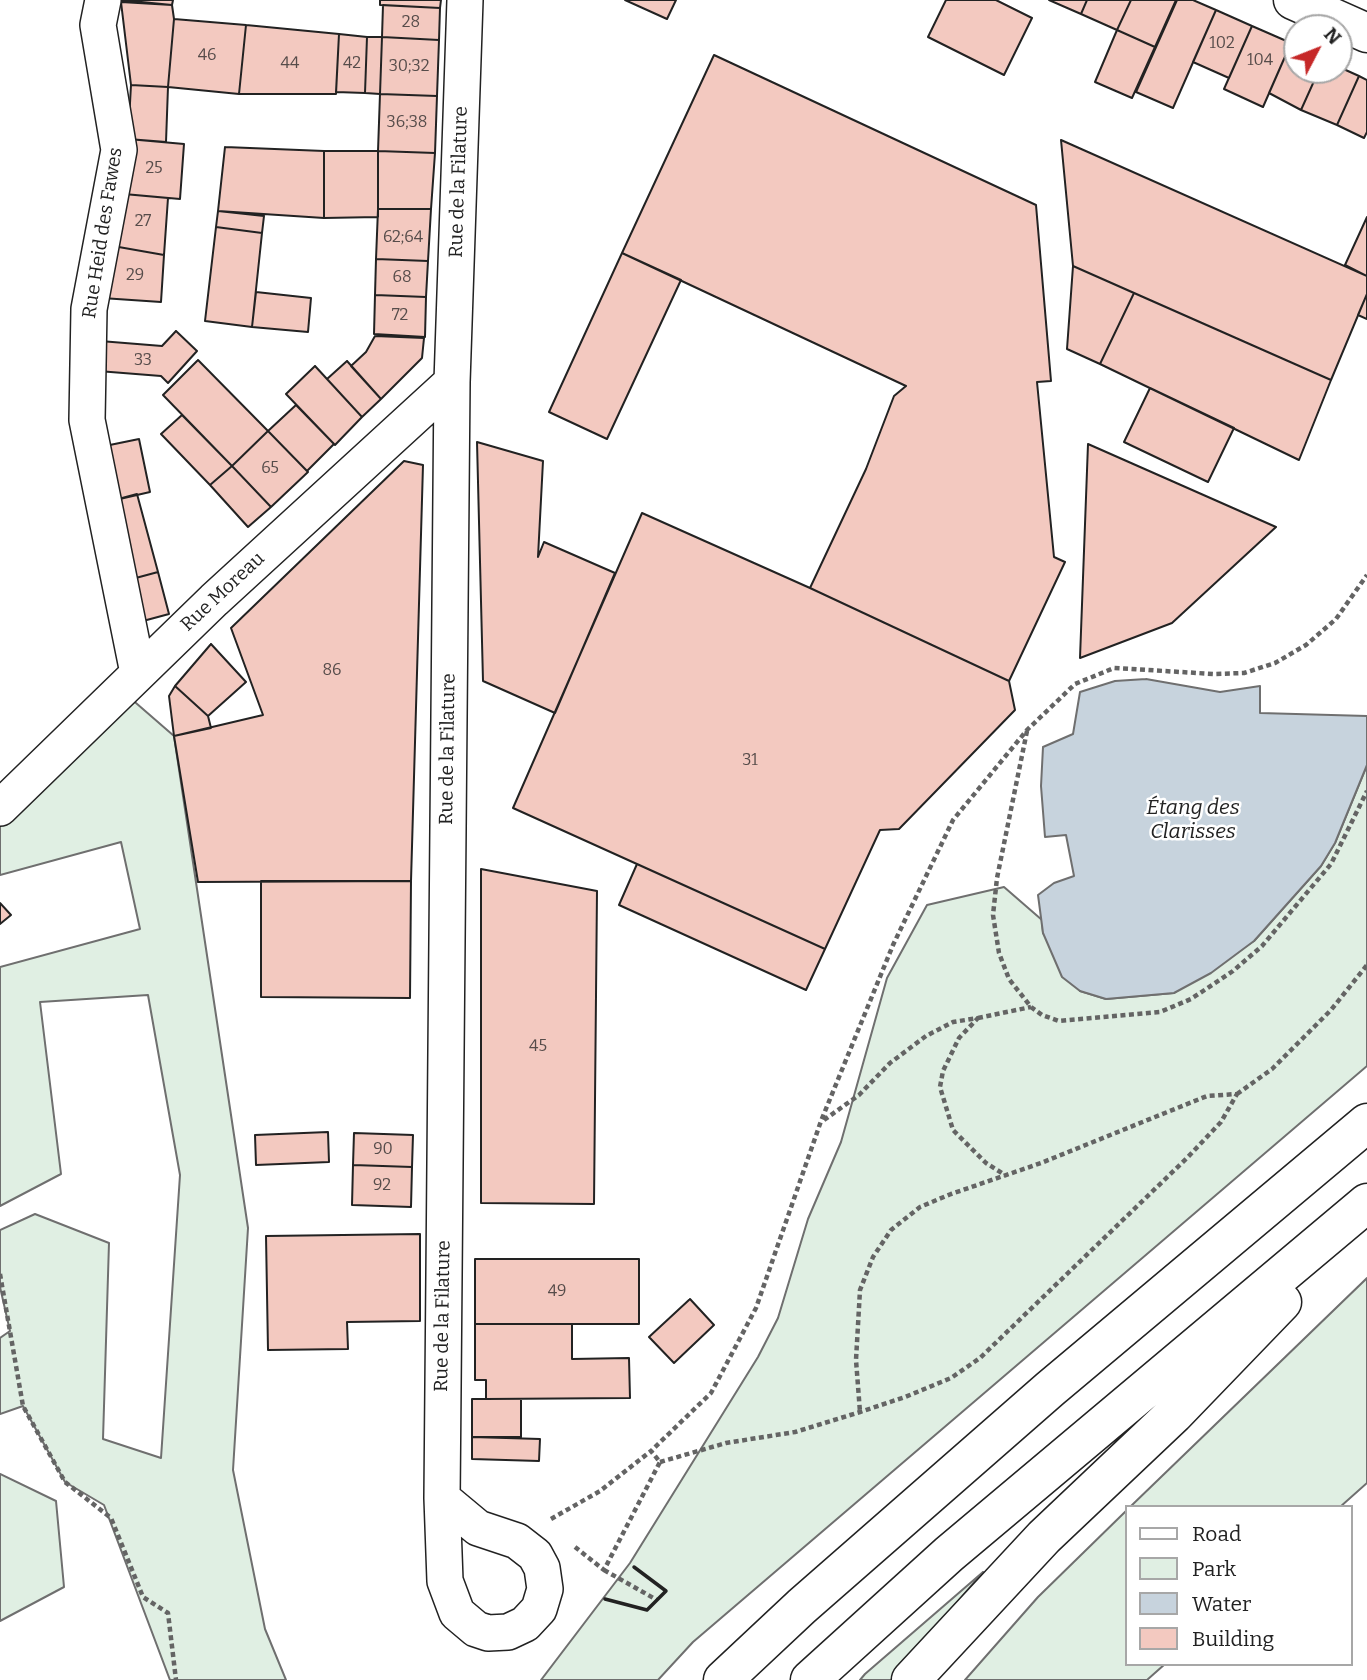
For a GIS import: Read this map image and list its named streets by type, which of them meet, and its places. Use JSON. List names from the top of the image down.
{
  "streets": {
    "street": ["Rue de la Filature", "Rue Heid des Fawes", "Rue Moreau"]
  },
  "crossings": [
    ["Rue de la Filature", "Rue Moreau"],
    ["Rue Heid des Fawes", "Rue Moreau"]
  ],
  "water": ["Étang des Clarisses"],
  "house_numbers": [
    "28",
    "102",
    "46",
    "104",
    "44",
    "42",
    "30;32",
    "36;38",
    "25",
    "27",
    "62;64",
    "29",
    "68",
    "72",
    "33",
    "65",
    "86",
    "31",
    "45",
    "90",
    "92",
    "49"
  ],
  "legend": [
    "Road",
    "Park",
    "Water",
    "Building"
  ],
  "north": "top right"
}
